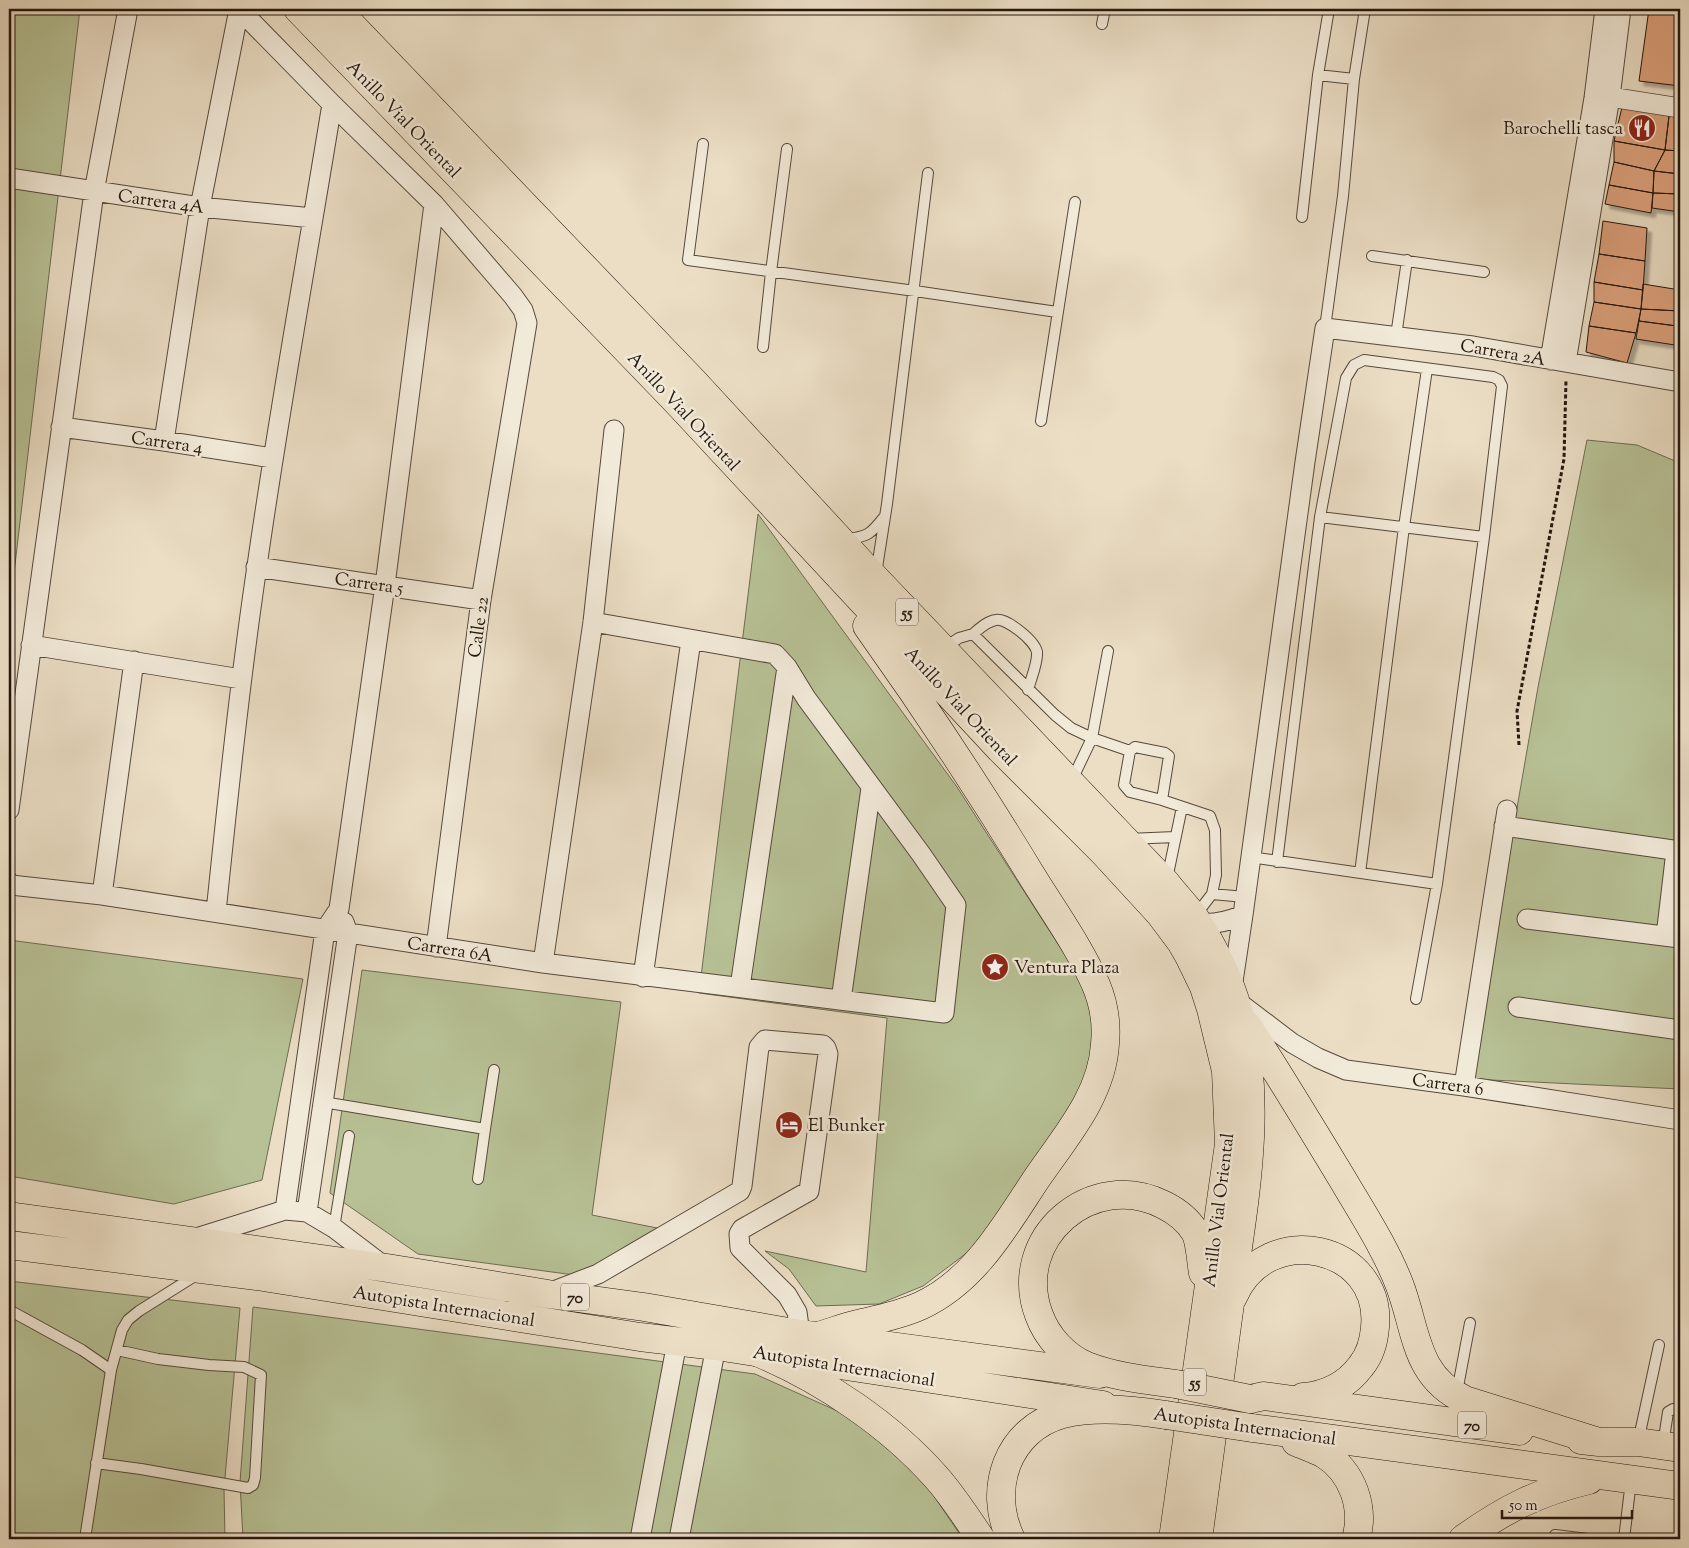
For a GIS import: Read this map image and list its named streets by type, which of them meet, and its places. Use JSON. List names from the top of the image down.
{
  "streets": {
    "main road": [
      "Anillo Vial Oriental",
      "55",
      "70",
      "Autopista Internacional"
    ],
    "street": [
      "Carrera 4A",
      "Carrera 2A",
      "Carrera 4",
      "Carrera 5",
      "Calle 22",
      "Carrera 6A",
      "Carrera 6"
    ]
  },
  "crossings": [
    ["Anillo Vial Oriental", "Carrera 6"],
    ["Carrera 5", "Calle 22"],
    ["Calle 22", "Carrera 6A"]
  ],
  "places": {
    "restaurant": ["Barochelli tasca"],
    "place": ["Ventura Plaza"],
    "hotel": ["El Bunker"]
  },
  "scale_bar": "50 m"
}
